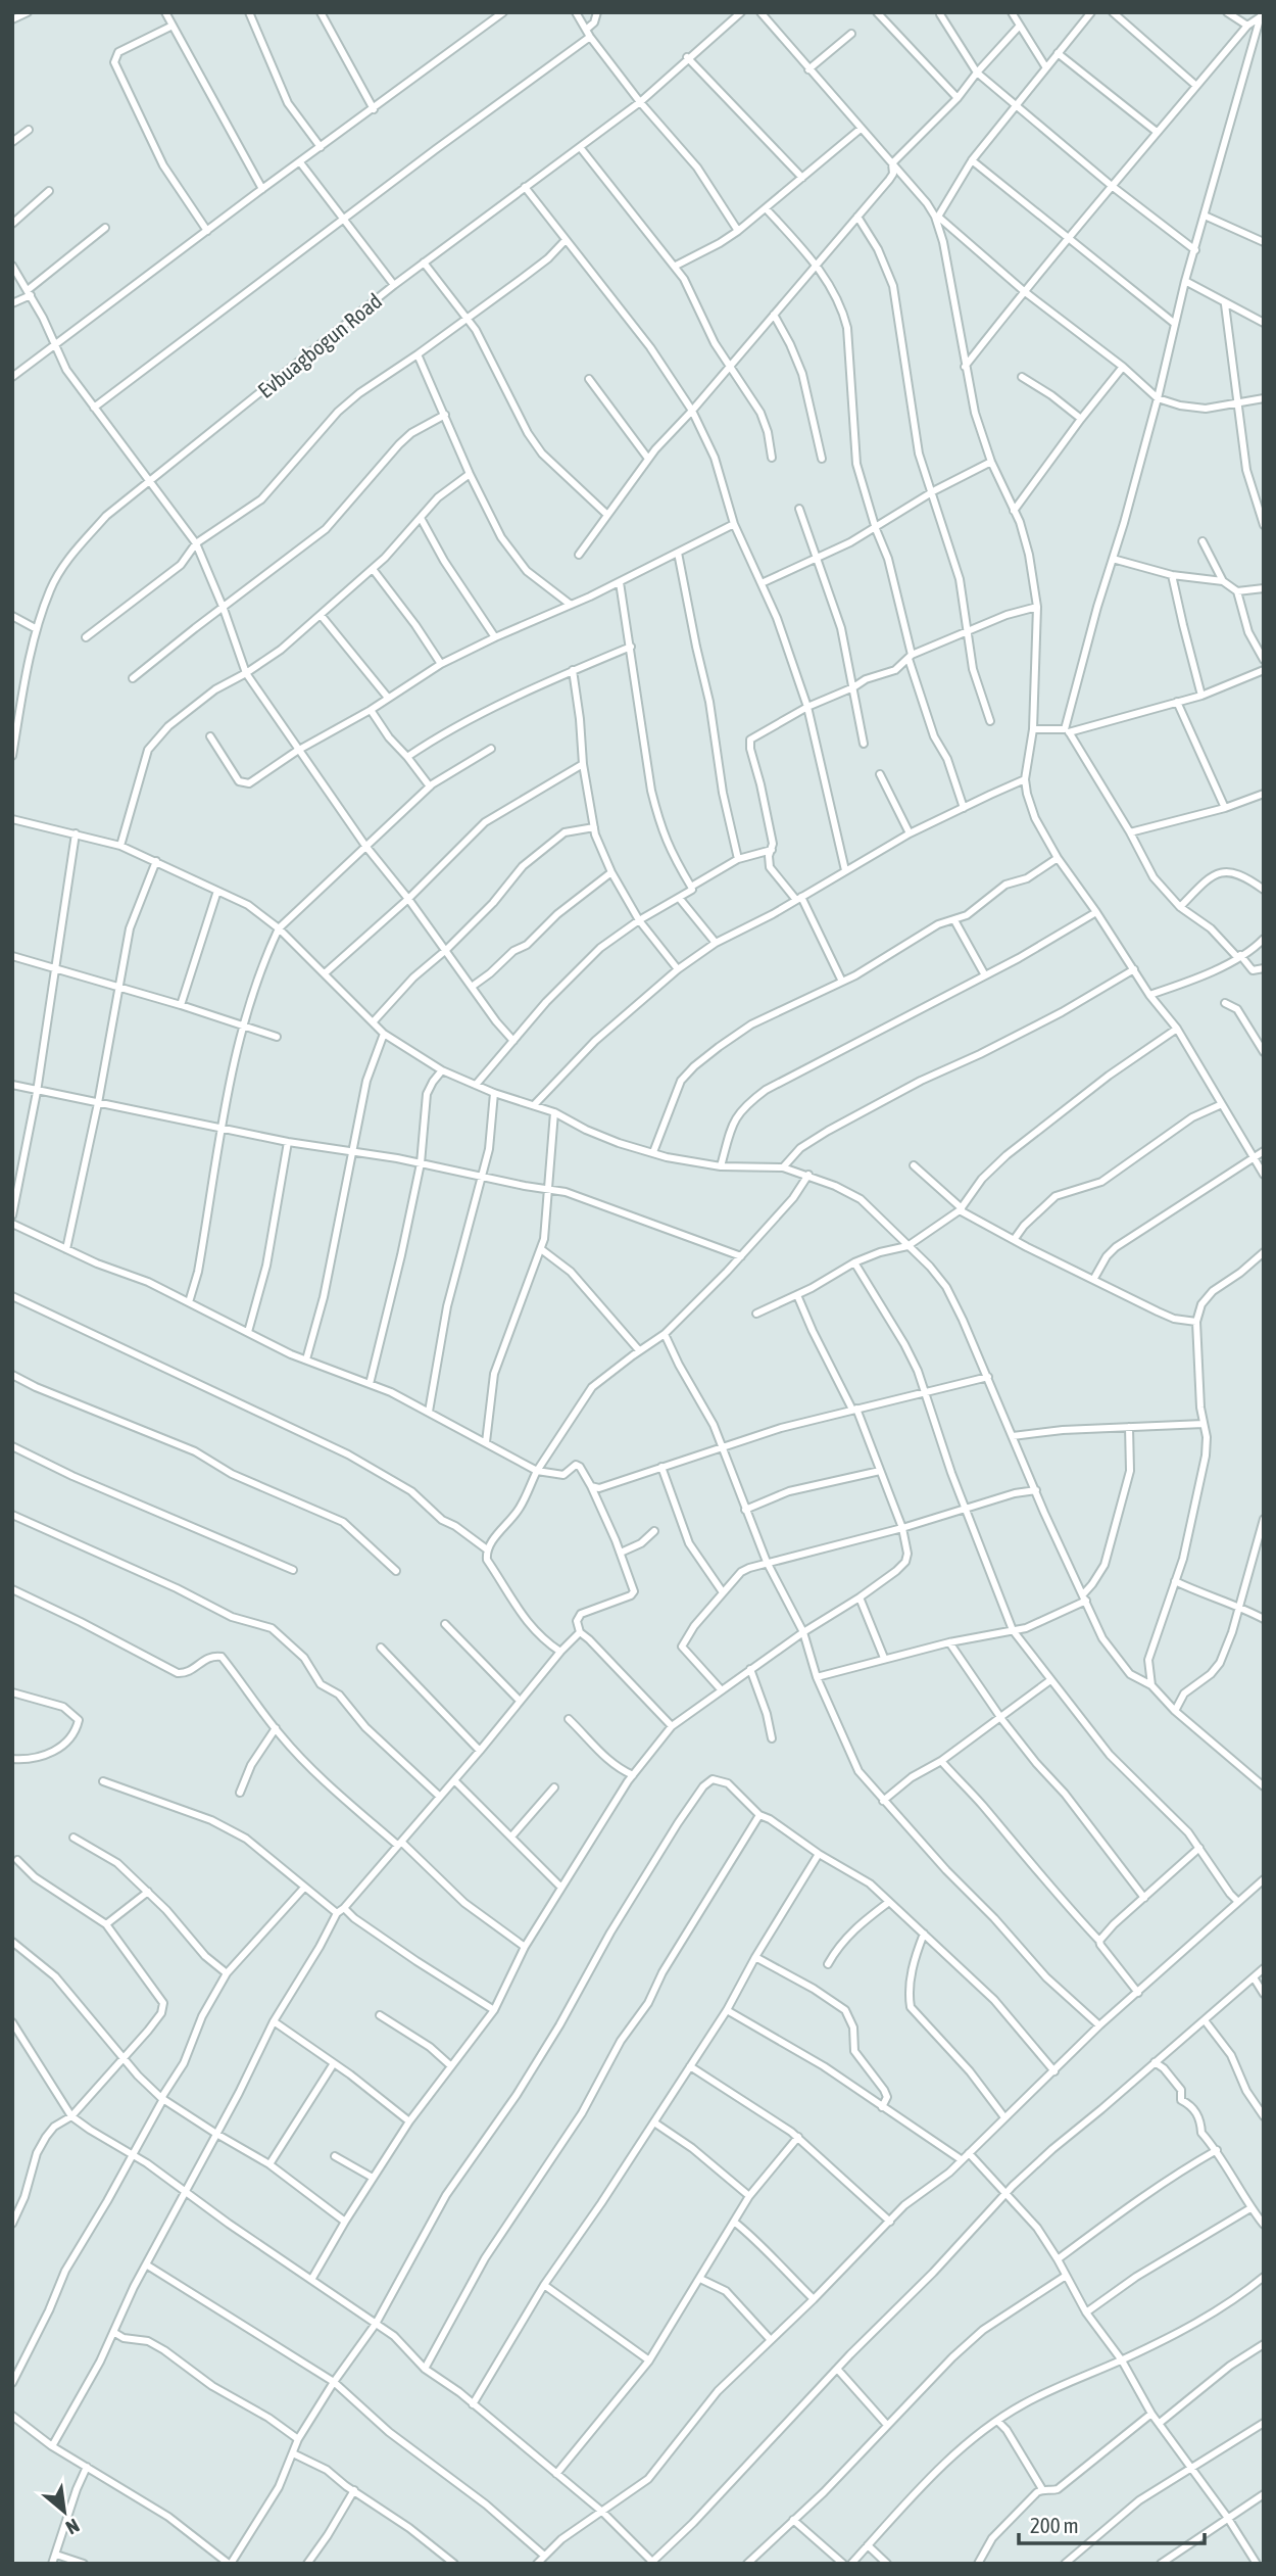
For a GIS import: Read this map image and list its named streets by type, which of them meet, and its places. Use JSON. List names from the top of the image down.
{
  "streets": {
    "street": ["Evbuagbogun Road"]
  },
  "scale_bar": "200 m",
  "north": "bottom right"
}
